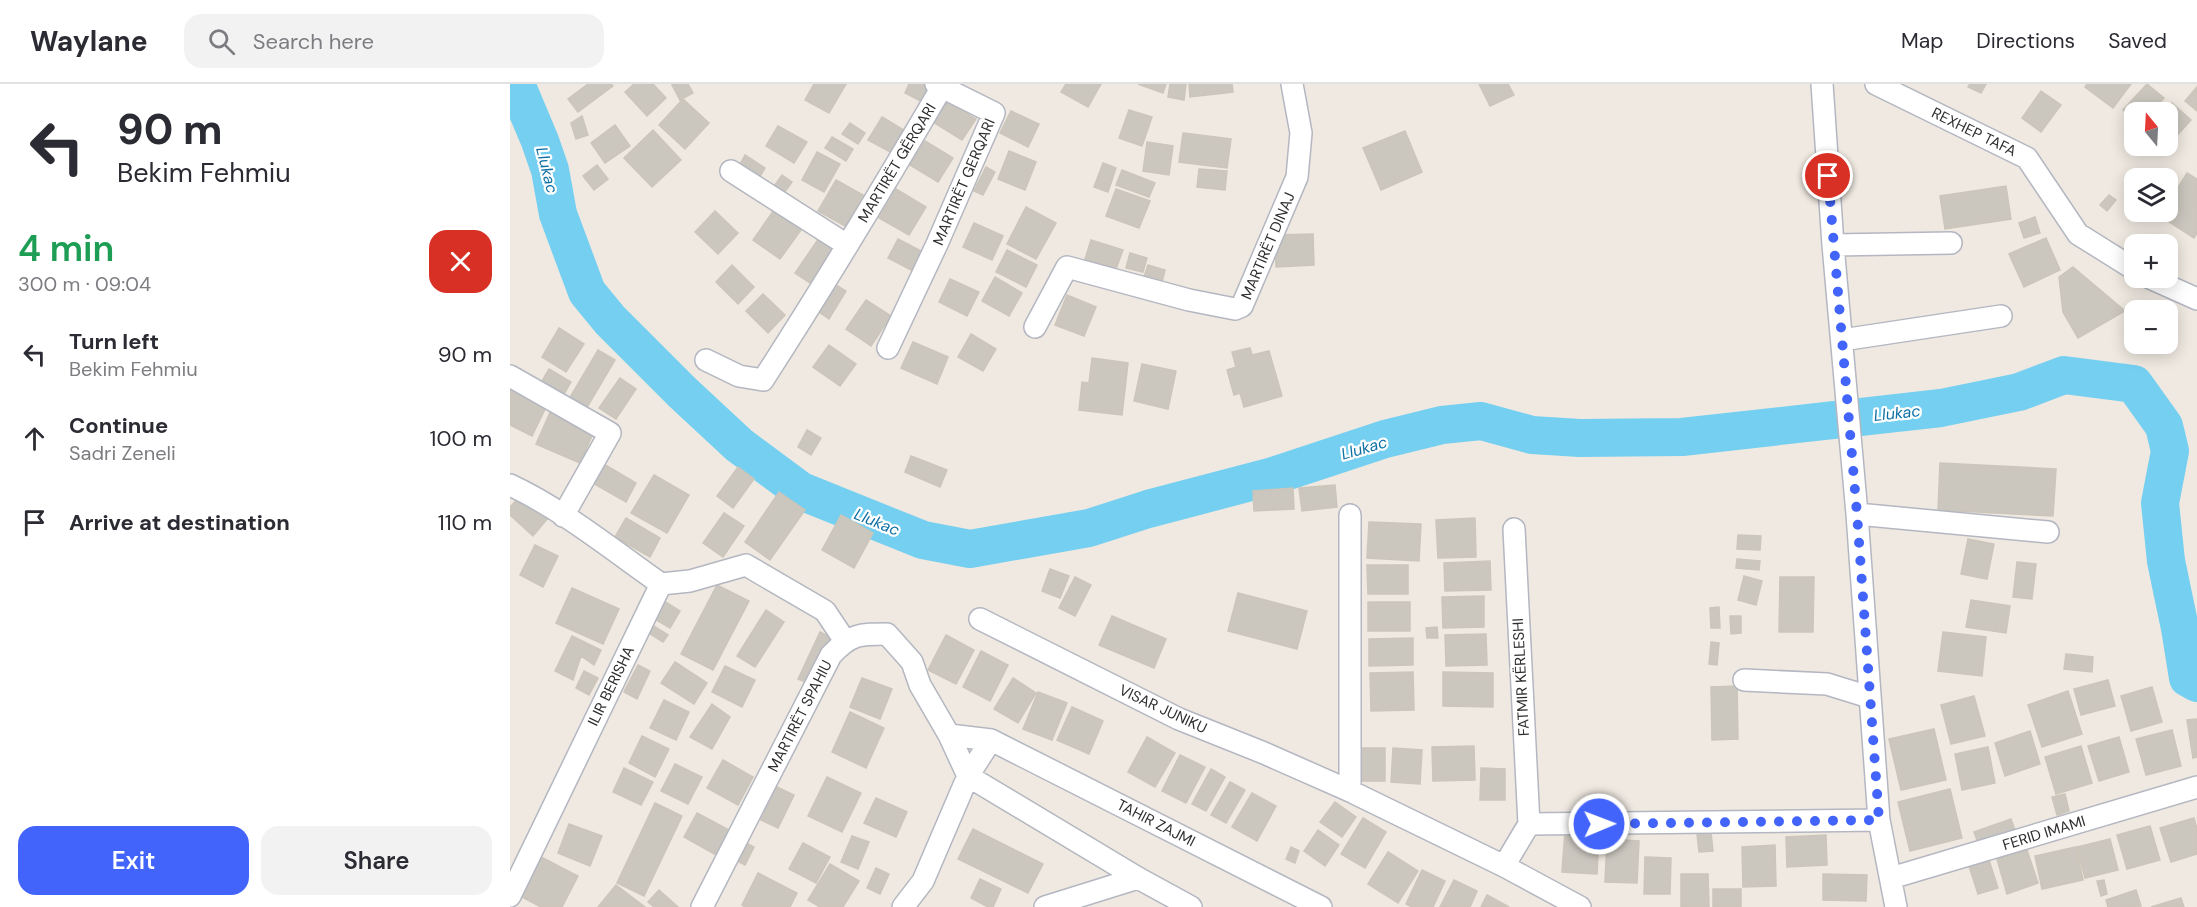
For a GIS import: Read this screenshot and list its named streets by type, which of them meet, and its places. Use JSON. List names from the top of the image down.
{
  "streets": {
    "street": [
      "REXHEP TAFA",
      "MARTIRËT GËRQARI",
      "MARTIRËT GERQARI",
      "MARTIRËT DINAJ",
      "FATMIR KËRLESHI",
      "ILIR BERISHA",
      "VISAR JUNIKU",
      "MARTIRËT SPAHIU",
      "TAHIR ZAJMI",
      "FERID IMAMI"
    ]
  },
  "crossings": [
    ["MARTIRËT GËRQARI", "MARTIRËT GERQARI"]
  ],
  "water": ["Llukac"],
  "north": "top",
  "page": {
    "header": "Waylane",
    "search": "Search here",
    "nav": ["Map", "Directions", "Saved"],
    "turn": ["90 m", "Bekim Fehmiu"],
    "map_buttons": ["+", "−"],
    "heading": ["4 min", "300 m · 09:04"],
    "list": [
      {
        "name": "Turn left",
        "note": "Bekim Fehmiu",
        "value": "90 m"
      },
      {
        "name": "Continue",
        "note": "Sadri Zeneli",
        "value": "100 m"
      },
      {
        "name": "Arrive at destination",
        "value": "110 m"
      }
    ],
    "buttons": ["Exit", "Share"]
  }
}
